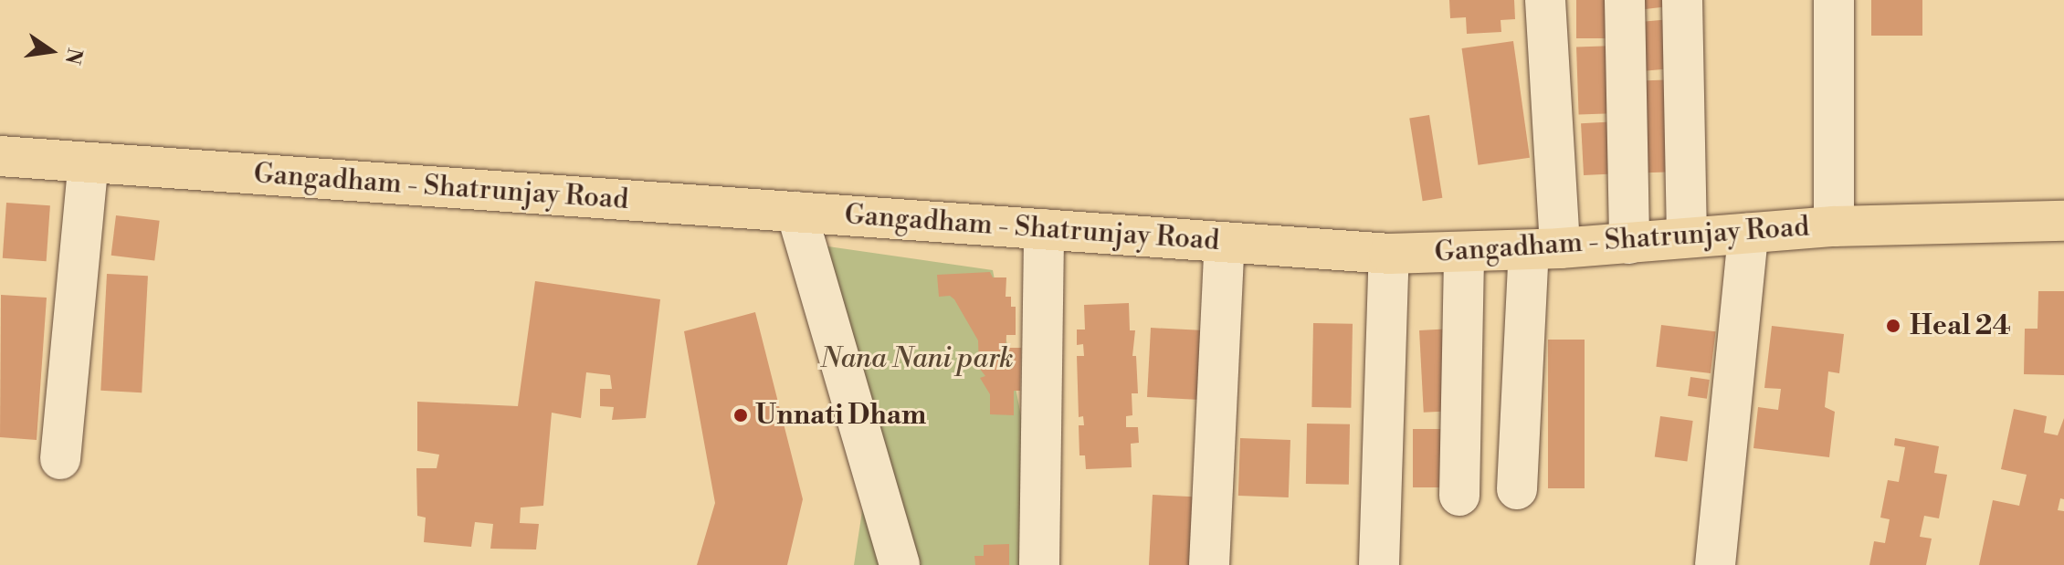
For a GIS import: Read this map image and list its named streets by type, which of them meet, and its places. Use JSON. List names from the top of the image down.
{
  "streets": {
    "main road": ["Gangadham - Shatrunjay Road"]
  },
  "parks": ["Nana Nani park"],
  "places": ["Heal 24", "Unnati Dham"],
  "north": "right"
}
